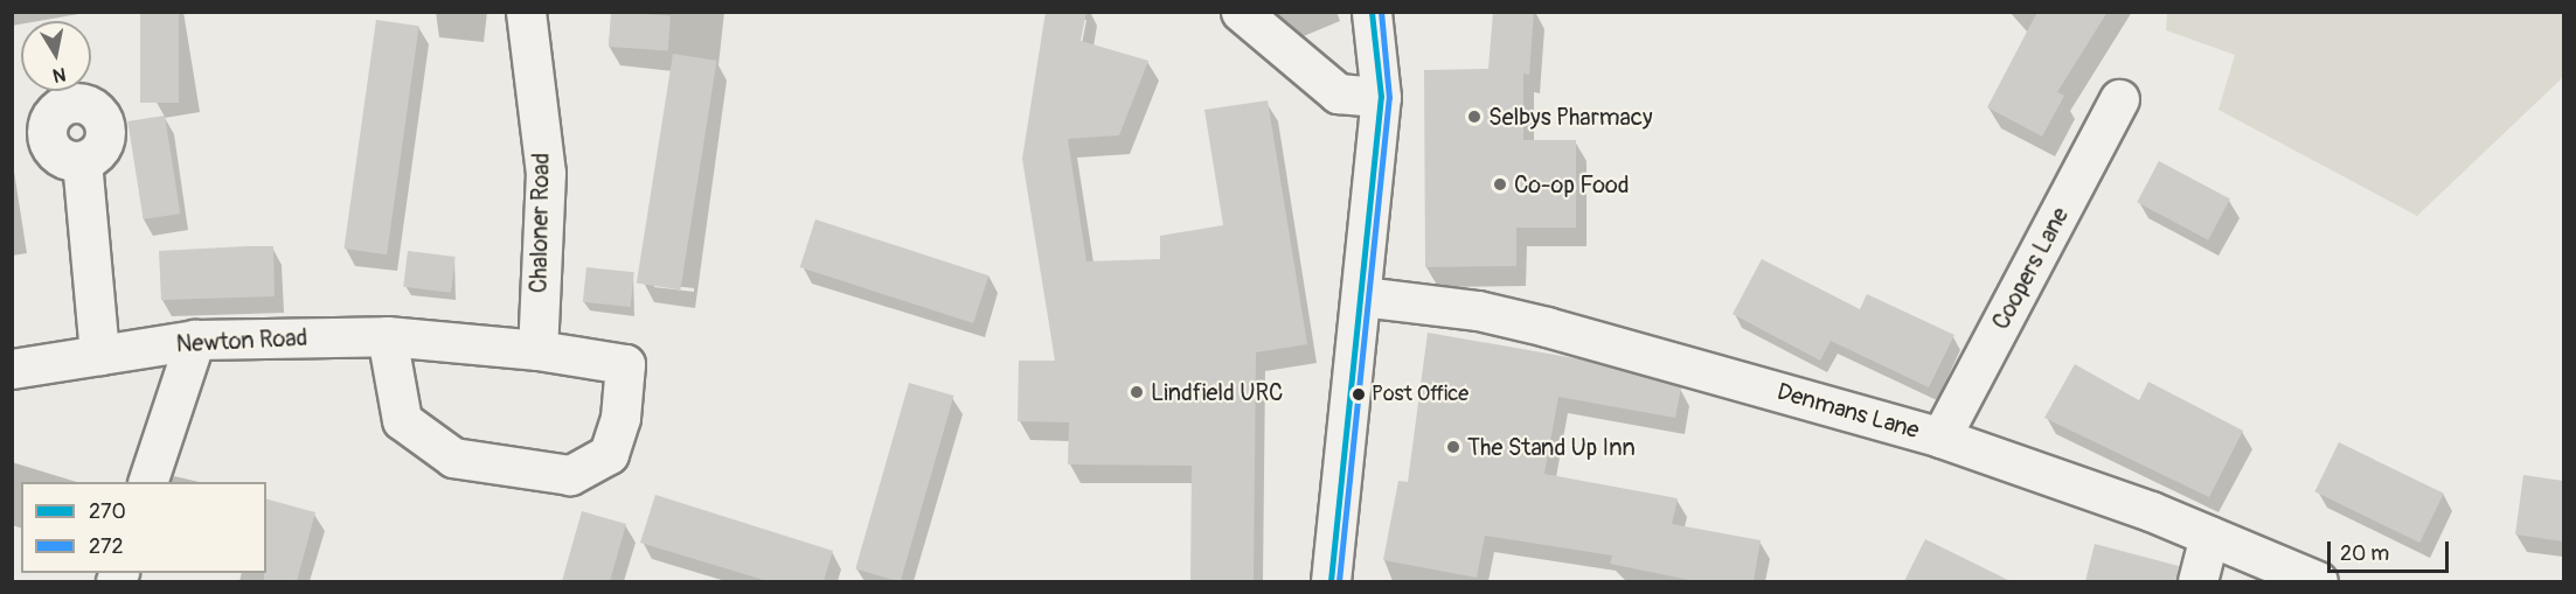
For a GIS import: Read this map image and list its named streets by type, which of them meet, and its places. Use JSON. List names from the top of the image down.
{
  "streets": {
    "street": [
      "Chaloner Road",
      "Coopers Lane",
      "Newton Road",
      "Denmans Lane"
    ]
  },
  "crossings": [
    ["Coopers Lane", "Denmans Lane"]
  ],
  "places": [
    "Selbys Pharmacy",
    "Co-op Food",
    "Lindfield URC",
    "Post Office",
    "The Stand Up Inn"
  ],
  "lines": ["transit line 270", "transit line 272"],
  "legend": ["270", "272"],
  "scale_bar": "20 m",
  "north": "bottom"
}
